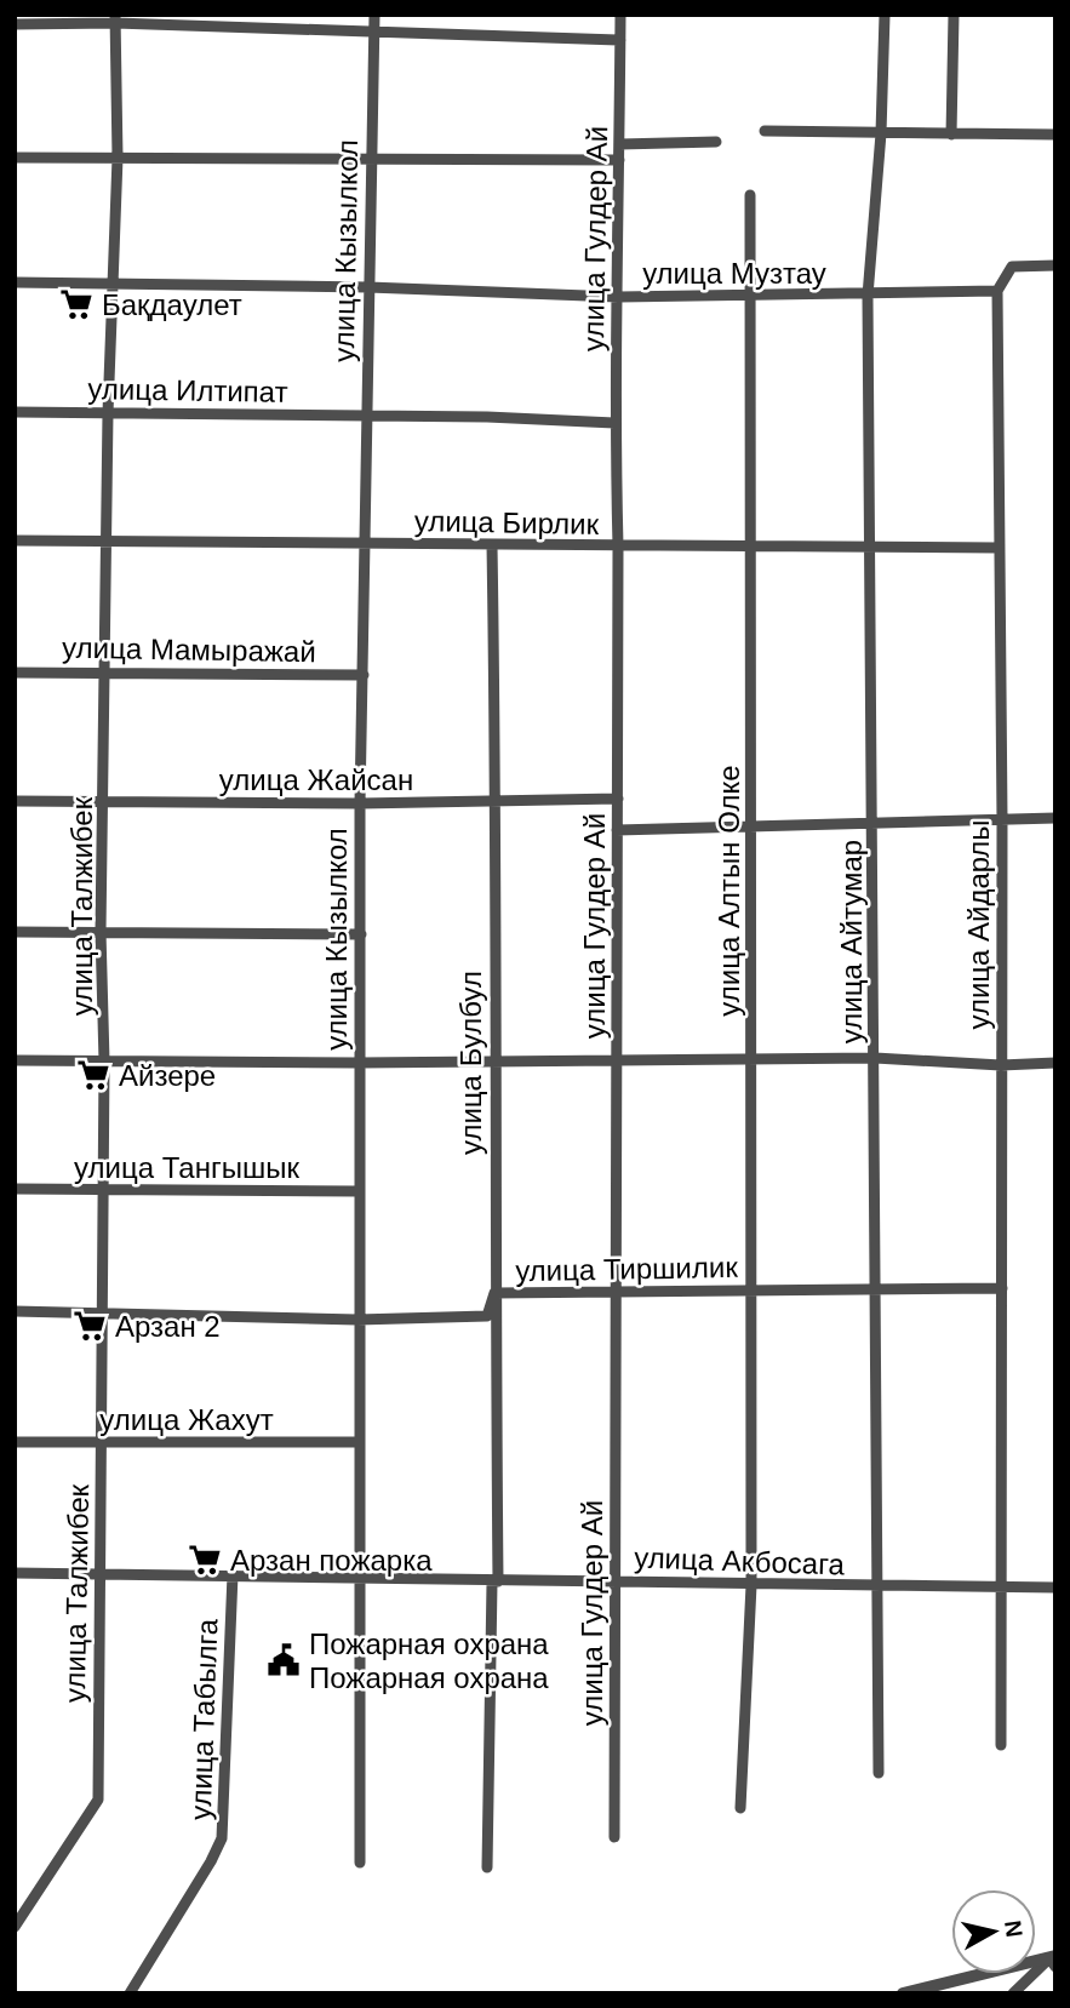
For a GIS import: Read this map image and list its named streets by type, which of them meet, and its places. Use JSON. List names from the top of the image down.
{
  "streets": {
    "street": [
      "улица Гулдер Ай",
      "улица Кызылкол",
      "улица Музтау",
      "улица Илтипат",
      "улица Бирлик",
      "улица Мамыражай",
      "улица Жайсан",
      "улица Алтын Олке",
      "улица Талжибек",
      "улица Айдарлы",
      "улица Айтумар",
      "улица Булбул",
      "улица Тангышык",
      "улица Тиршилик",
      "улица Жахут",
      "улица Акбосага",
      "улица Табылга"
    ]
  },
  "crossings": [
    ["улица Гулдер Ай", "улица Музтау"],
    ["улица Гулдер Ай", "улица Илтипат"],
    ["улица Гулдер Ай", "улица Бирлик"],
    ["улица Гулдер Ай", "улица Жайсан"],
    ["улица Гулдер Ай", "улица Тиршилик"],
    ["улица Гулдер Ай", "улица Акбосага"],
    ["улица Кызылкол", "улица Музтау"],
    ["улица Кызылкол", "улица Илтипат"],
    ["улица Кызылкол", "улица Бирлик"],
    ["улица Кызылкол", "улица Мамыражай"],
    ["улица Кызылкол", "улица Жайсан"],
    ["улица Кызылкол", "улица Тангышык"],
    ["улица Кызылкол", "улица Тиршилик"],
    ["улица Кызылкол", "улица Жахут"],
    ["улица Кызылкол", "улица Акбосага"],
    ["улица Музтау", "улица Алтын Олке"],
    ["улица Музтау", "улица Талжибек"],
    ["улица Музтау", "улица Айдарлы"],
    ["улица Музтау", "улица Айтумар"],
    ["улица Илтипат", "улица Талжибек"],
    ["улица Бирлик", "улица Алтын Олке"],
    ["улица Бирлик", "улица Талжибек"],
    ["улица Бирлик", "улица Айдарлы"],
    ["улица Бирлик", "улица Айтумар"],
    ["улица Бирлик", "улица Булбул"],
    ["улица Мамыражай", "улица Талжибек"],
    ["улица Жайсан", "улица Талжибек"],
    ["улица Жайсан", "улица Булбул"],
    ["улица Алтын Олке", "улица Тиршилик"],
    ["улица Алтын Олке", "улица Акбосага"],
    ["улица Талжибек", "улица Тангышык"],
    ["улица Талжибек", "улица Тиршилик"],
    ["улица Талжибек", "улица Жахут"],
    ["улица Талжибек", "улица Акбосага"],
    ["улица Айдарлы", "улица Тиршилик"],
    ["улица Айдарлы", "улица Акбосага"],
    ["улица Айтумар", "улица Тиршилик"],
    ["улица Айтумар", "улица Акбосага"],
    ["улица Булбул", "улица Тиршилик"],
    ["улица Булбул", "улица Акбосага"],
    ["улица Акбосага", "улица Табылга"]
  ],
  "places": {
    "supermarket": [
      "Бақдаулет",
      "Айзере",
      "Арзан 2",
      "Арзан пожарка"
    ],
    "public building": ["Пожарная охрана Пожарная охрана"]
  },
  "north": "right"
}
